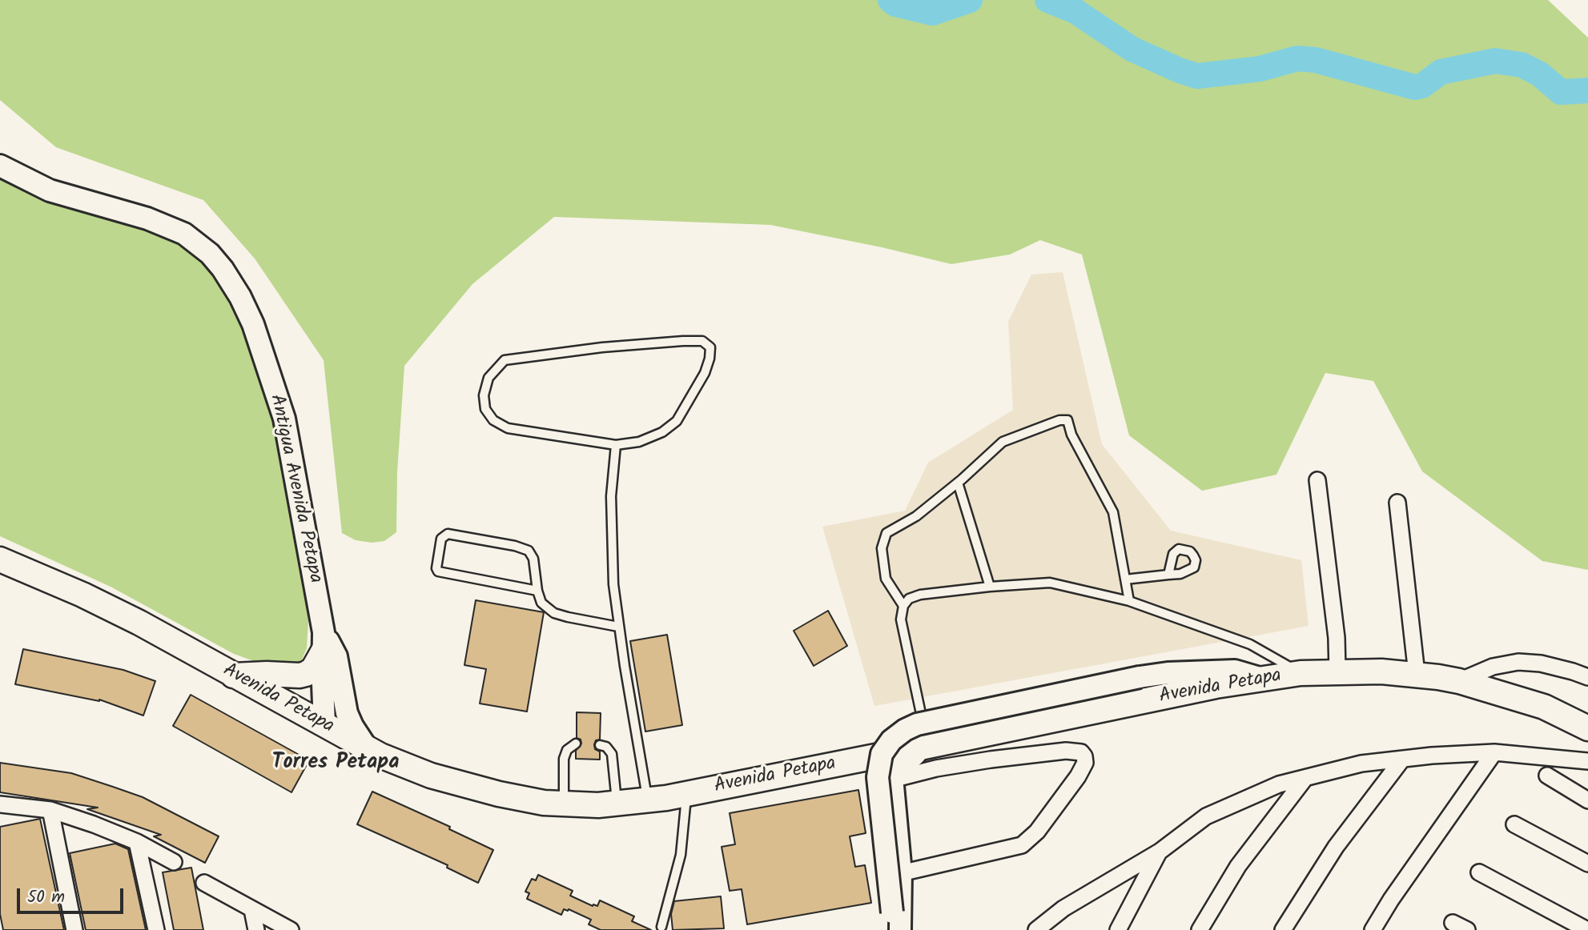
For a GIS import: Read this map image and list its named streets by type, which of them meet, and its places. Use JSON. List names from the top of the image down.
{
  "streets": {
    "main road": ["Antigua Avenida Petapa", "Avenida Petapa"]
  },
  "crossings": [
    ["Antigua Avenida Petapa", "Avenida Petapa"]
  ],
  "districts": ["Torres Petapa"],
  "scale_bar": "50 m"
}
